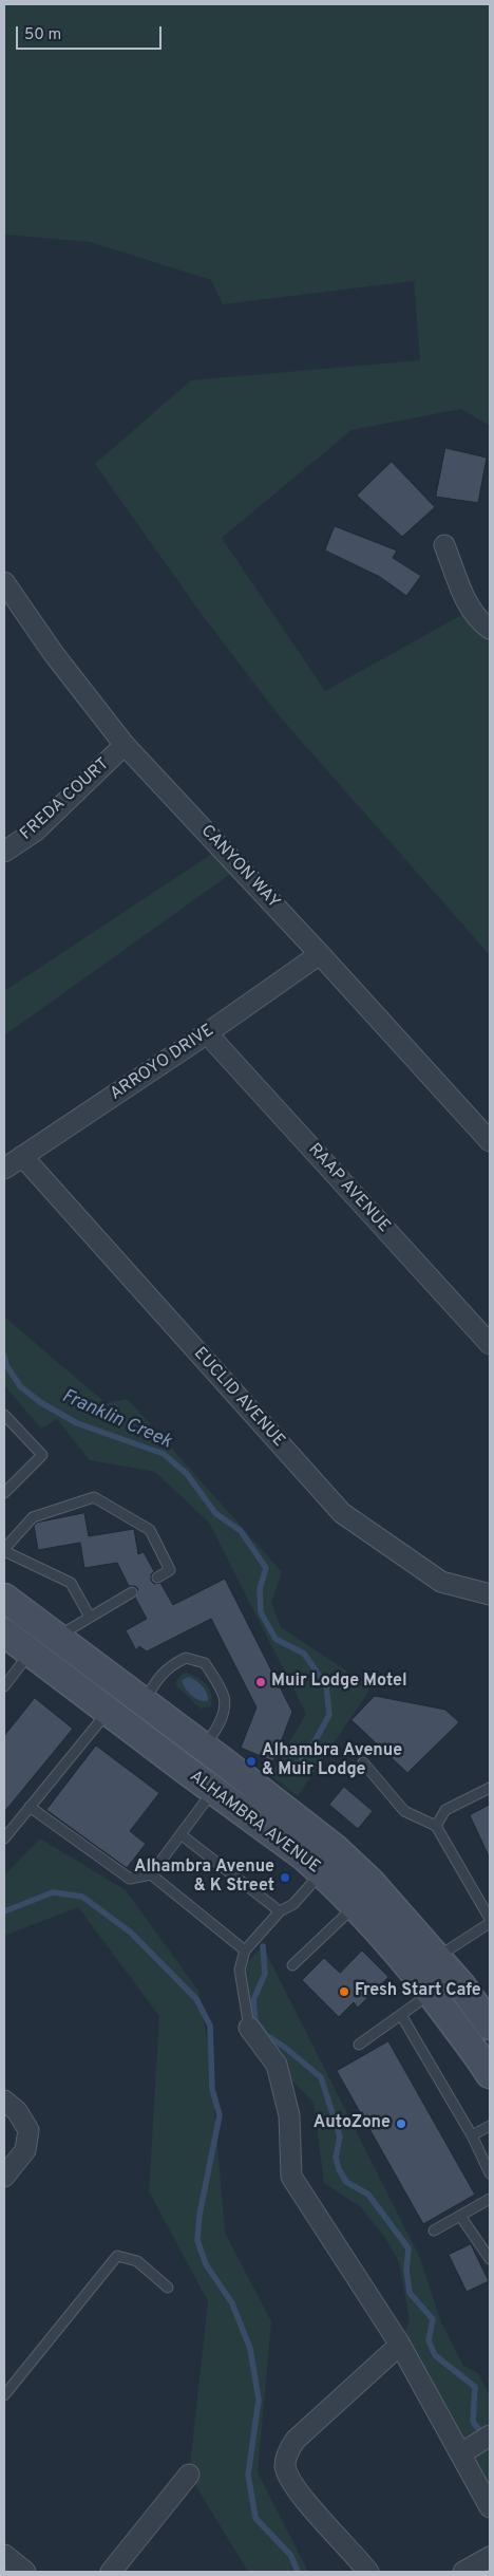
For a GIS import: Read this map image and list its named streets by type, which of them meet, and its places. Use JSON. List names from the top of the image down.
{
  "streets": {
    "main road": ["ALHAMBRA AVENUE"],
    "street": [
      "FREDA COURT",
      "CANYON WAY",
      "ARROYO DRIVE",
      "RAAP AVENUE",
      "EUCLID AVENUE"
    ]
  },
  "crossings": [
    ["FREDA COURT", "CANYON WAY"],
    ["CANYON WAY", "ARROYO DRIVE"],
    ["ARROYO DRIVE", "RAAP AVENUE"],
    ["ARROYO DRIVE", "EUCLID AVENUE"]
  ],
  "water": ["Franklin Creek"],
  "places": [
    "Muir Lodge Motel",
    "Alhambra Avenue & Muir Lodge",
    "Alhambra Avenue & K Street",
    "Fresh Start Cafe",
    "AutoZone"
  ],
  "scale_bar": "50 m"
}
